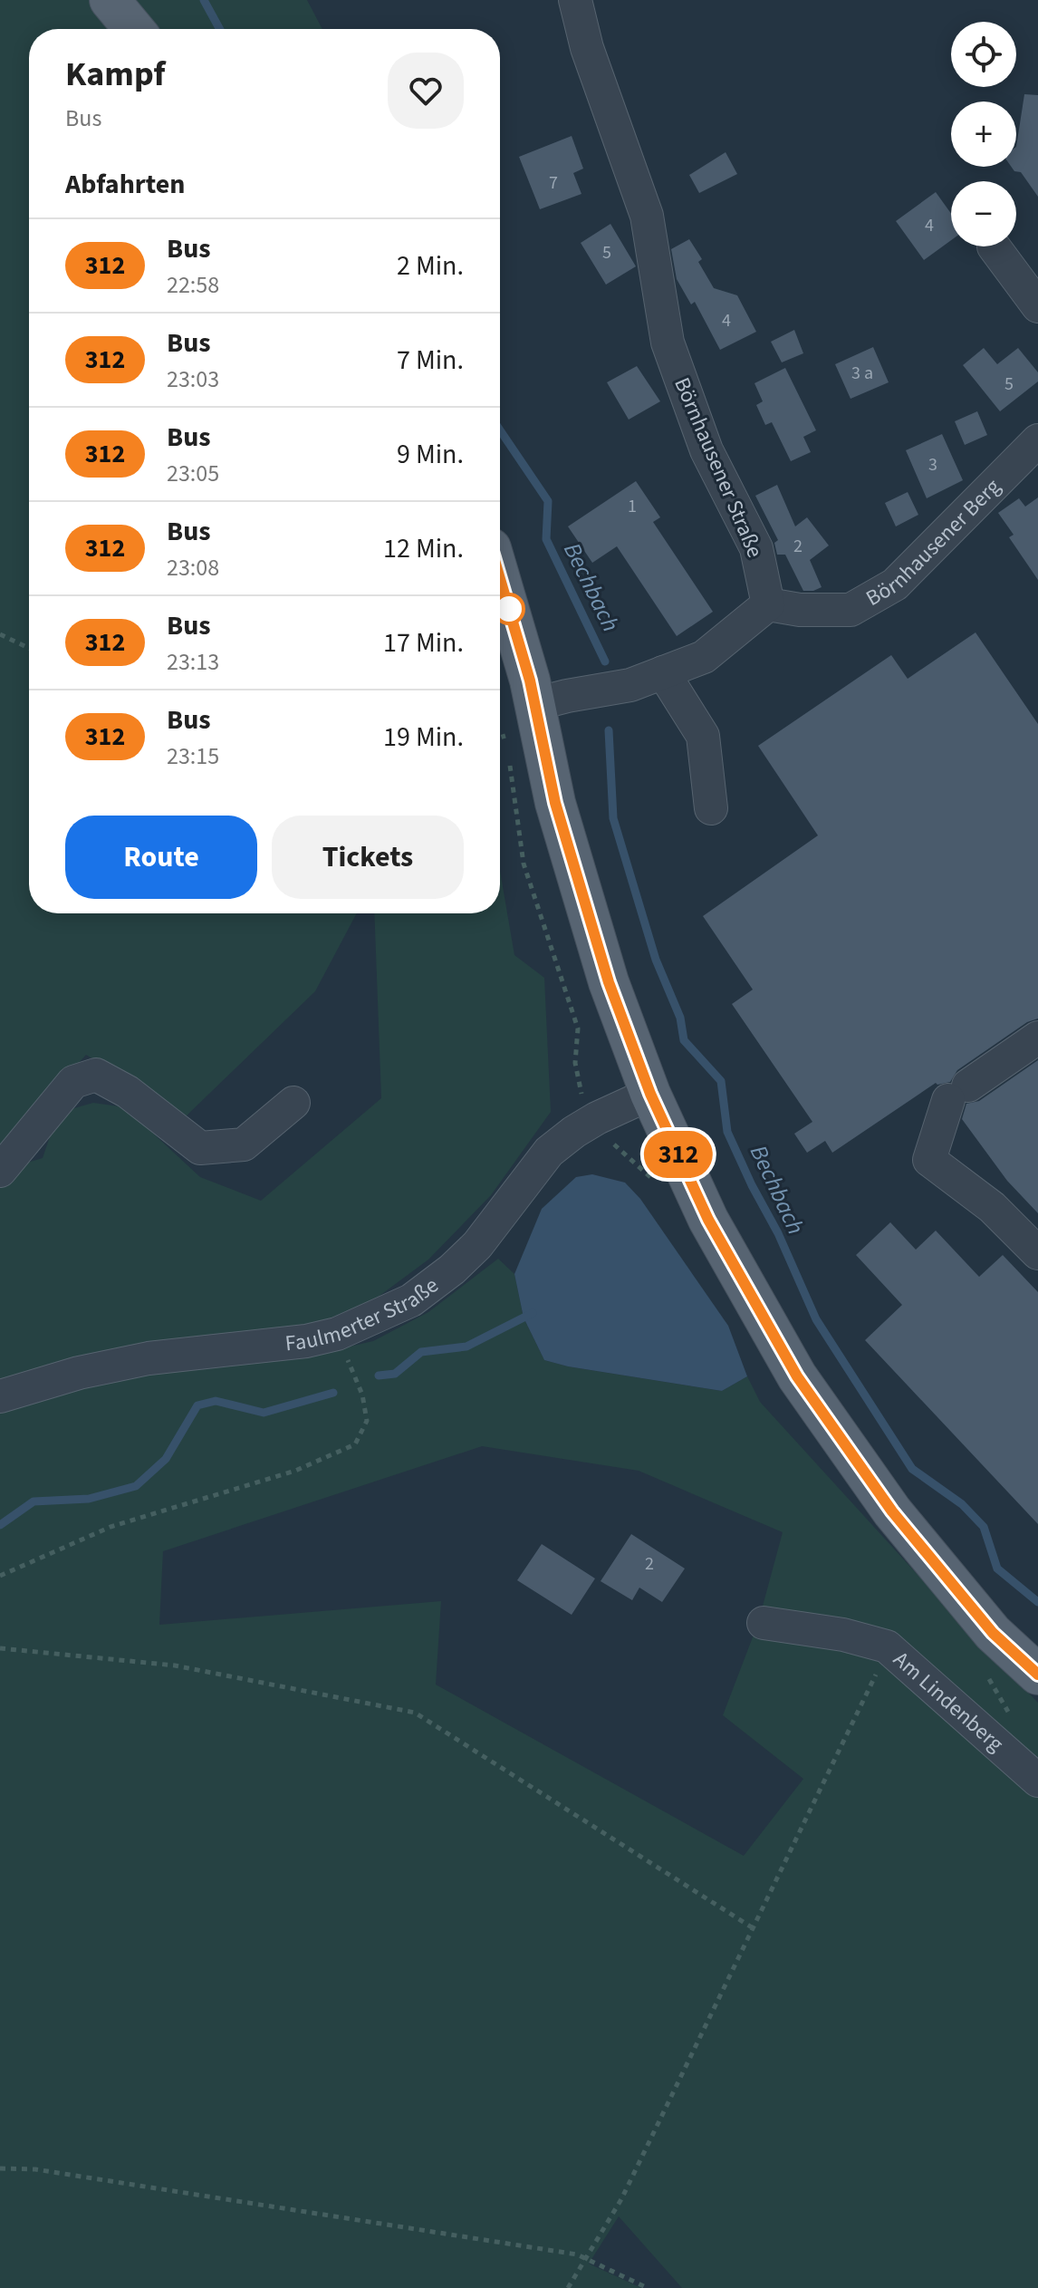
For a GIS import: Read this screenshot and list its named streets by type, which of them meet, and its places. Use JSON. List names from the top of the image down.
{
  "streets": {
    "street": [
      "Börnhausener Straße",
      "Börnhausener Berg",
      "Faulmerter Straße",
      "Am Lindenberg"
    ]
  },
  "crossings": [
    ["Börnhausener Straße", "Börnhausener Berg"]
  ],
  "water": ["Bechbach"],
  "lines": ["bus line 312"],
  "house_numbers": [
    "7",
    "4",
    "5",
    "4",
    "3 a",
    "5",
    "3",
    "1",
    "2",
    "2"
  ],
  "page": {
    "on_map": "312",
    "map_buttons": ["+", "−"],
    "heading": [
      ["Kampf", "Bus"],
      "Abfahrten"
    ],
    "list": [
      {
        "mark": "312",
        "name": "Bus",
        "note": "22:58",
        "value": "2 Min."
      },
      {
        "mark": "312",
        "name": "Bus",
        "note": "23:03",
        "value": "7 Min."
      },
      {
        "mark": "312",
        "name": "Bus",
        "note": "23:05",
        "value": "9 Min."
      },
      {
        "mark": "312",
        "name": "Bus",
        "note": "23:08",
        "value": "12 Min."
      },
      {
        "mark": "312",
        "name": "Bus",
        "note": "23:13",
        "value": "17 Min."
      },
      {
        "mark": "312",
        "name": "Bus",
        "note": "23:15",
        "value": "19 Min."
      }
    ],
    "buttons": ["Route", "Tickets"]
  }
}
